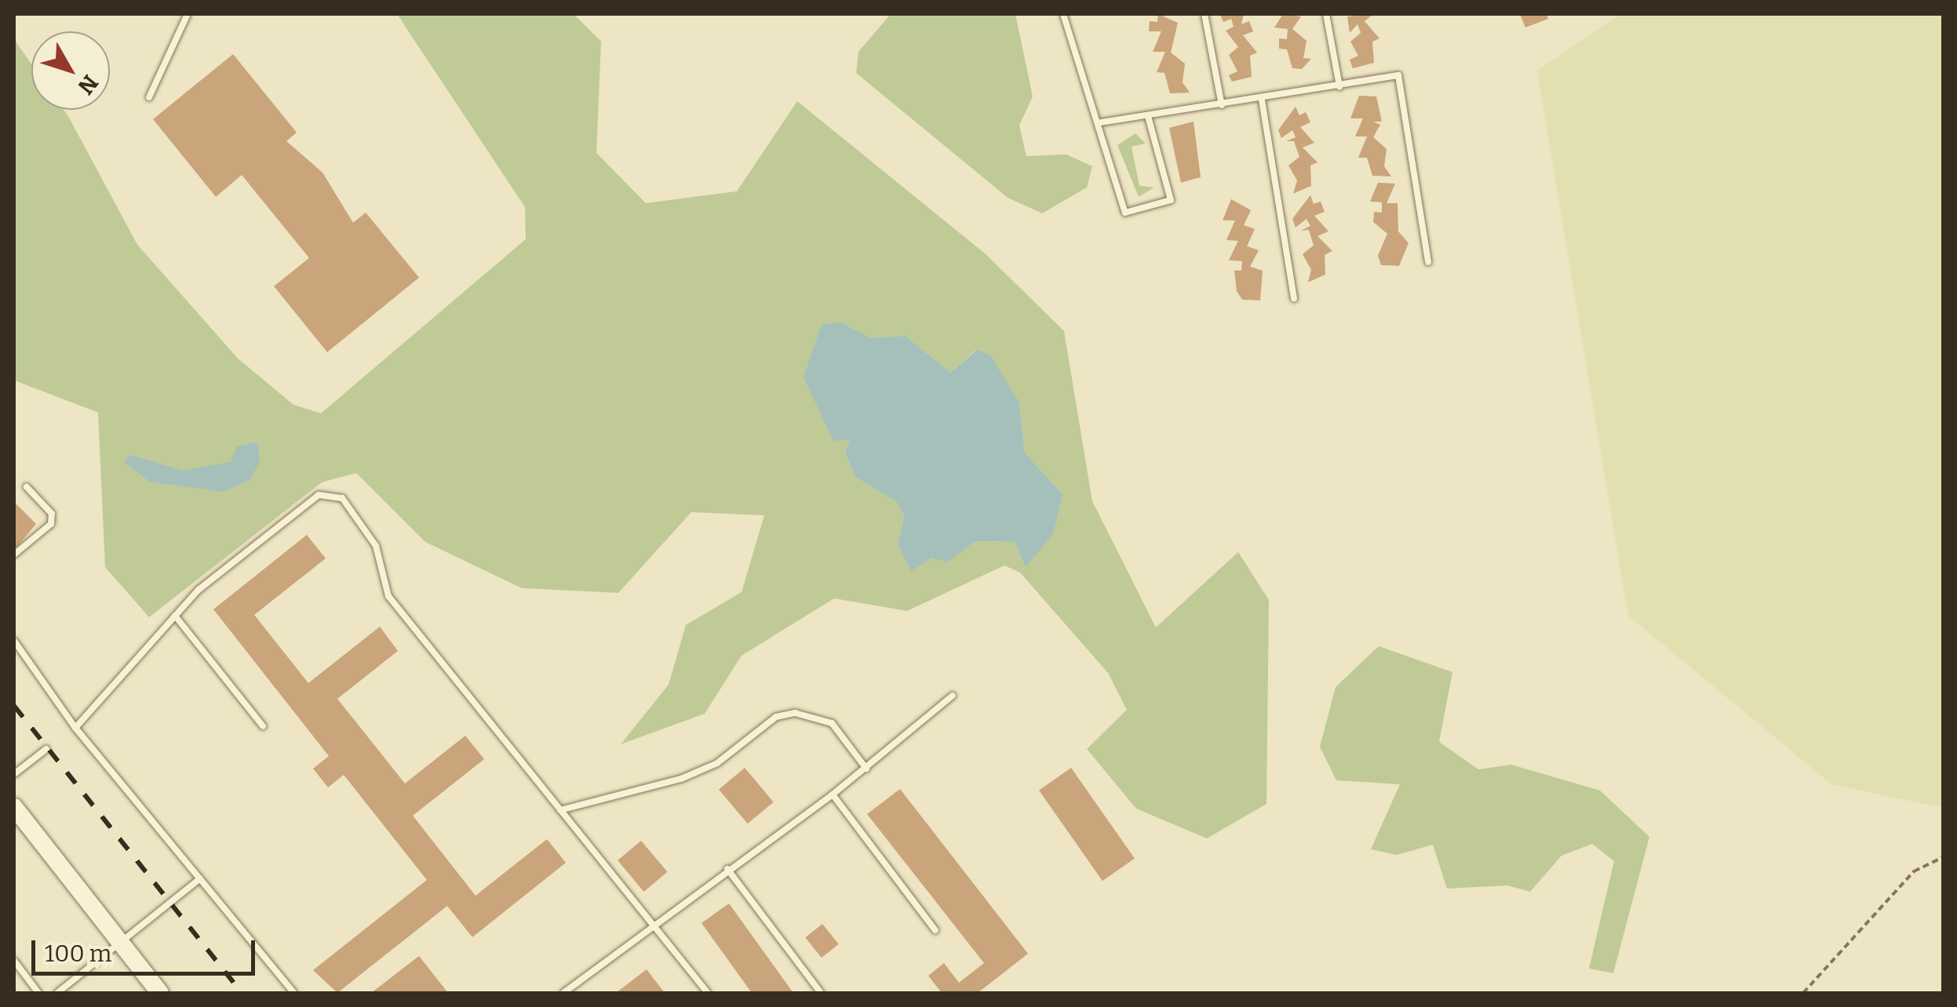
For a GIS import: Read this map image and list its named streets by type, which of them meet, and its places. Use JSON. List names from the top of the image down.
{
  "scale_bar": "100 m",
  "north": "bottom right"
}
